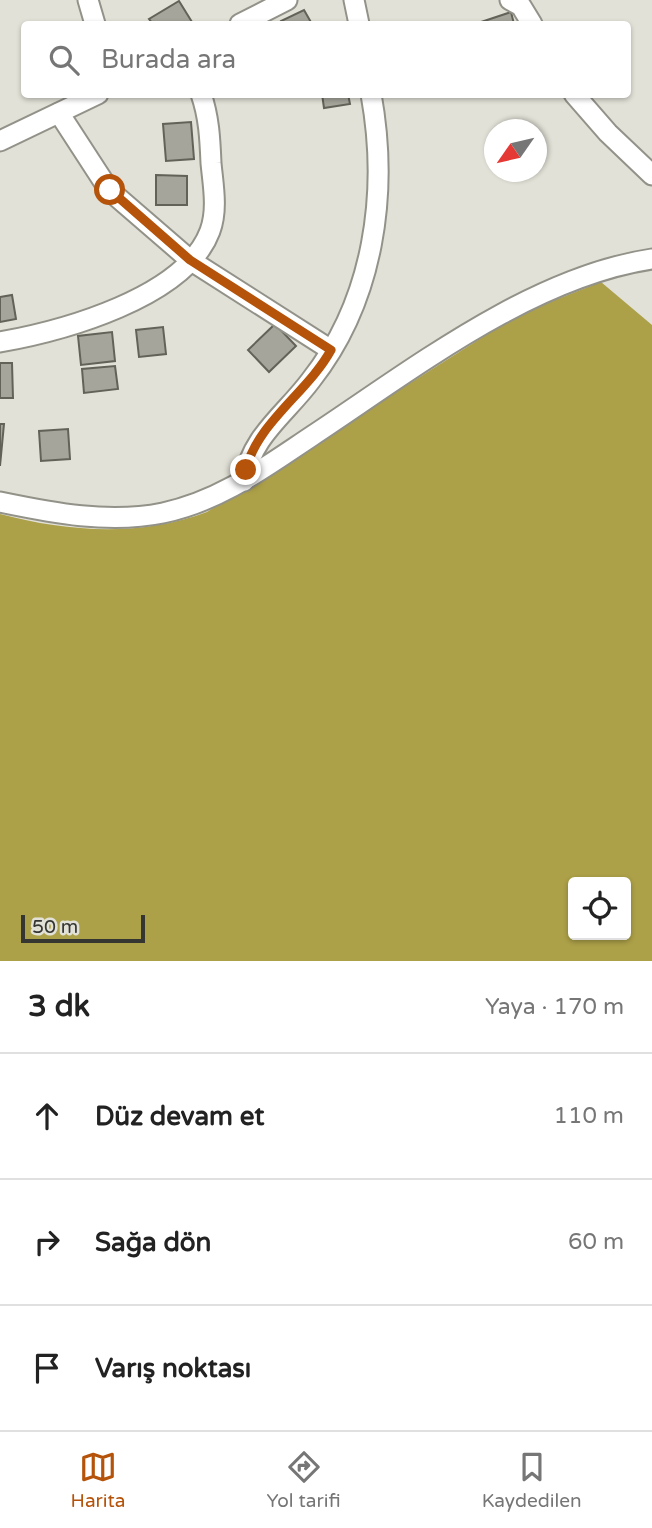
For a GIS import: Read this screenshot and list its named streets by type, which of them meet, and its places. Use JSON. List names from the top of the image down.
{
  "scale_bar": "50 m",
  "north": "bottom left",
  "page": {
    "search": "Burada ara",
    "scale": "50 m",
    "heading": ["3 dk", "Yaya · 170 m"],
    "list": [
      ["Düz devam et", "110 m"],
      ["Sağa dön", "60 m"],
      "Varış noktası"
    ],
    "nav": ["Harita", "Yol tarifi", "Kaydedilen"]
  }
}
